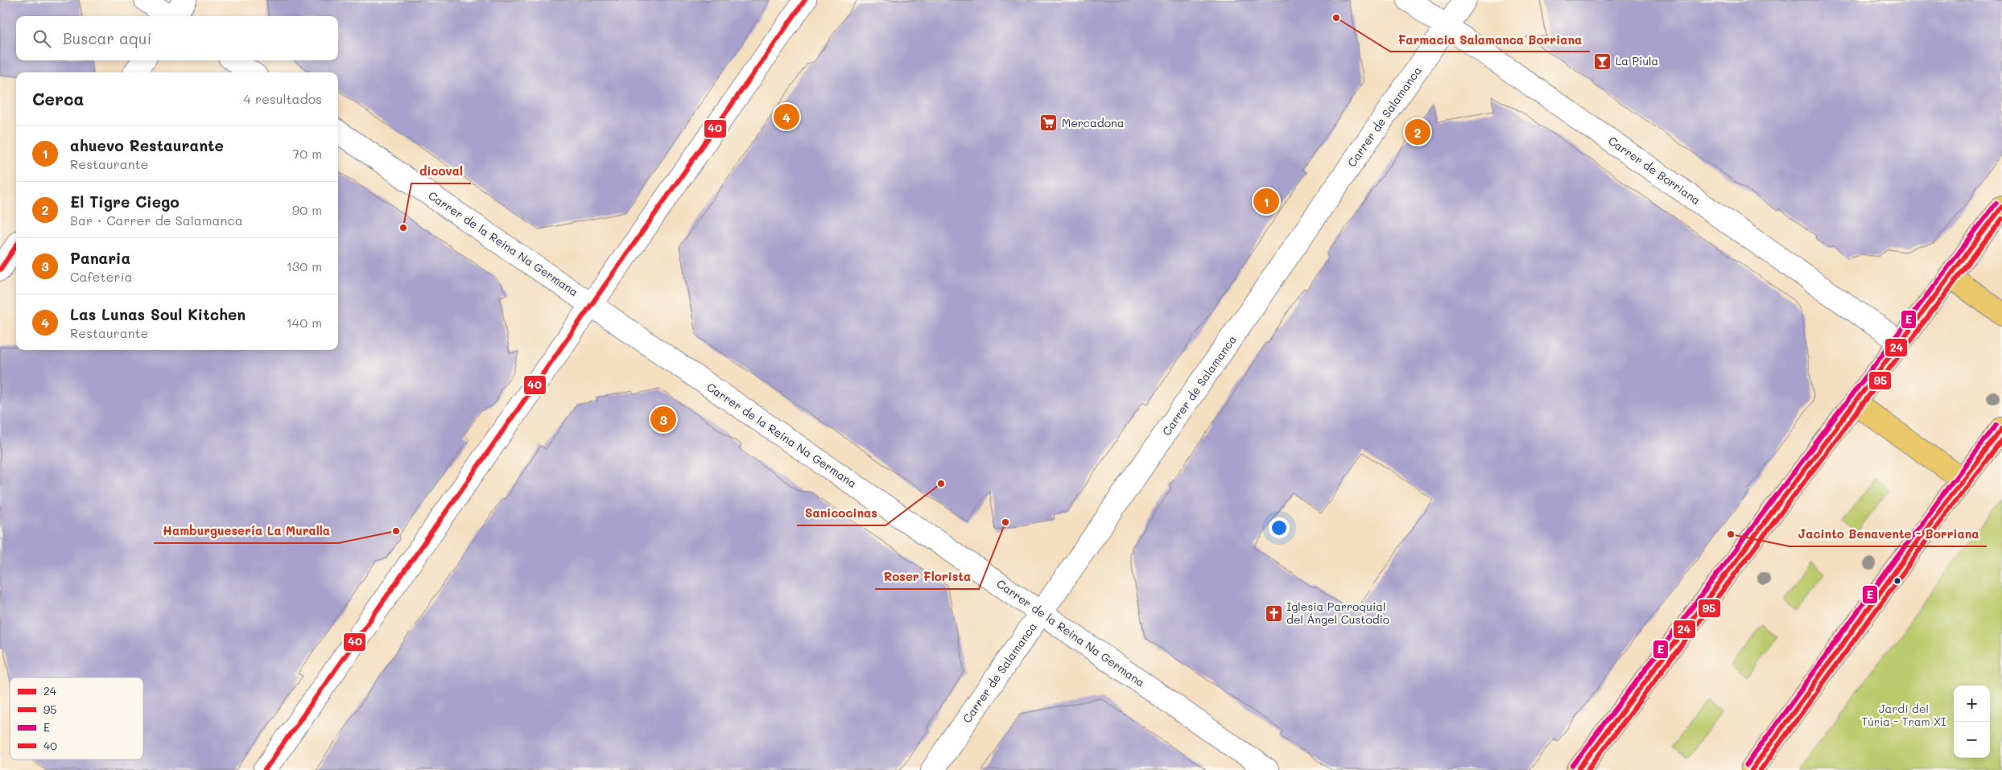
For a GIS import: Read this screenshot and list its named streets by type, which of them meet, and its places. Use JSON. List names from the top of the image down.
{
  "streets": {
    "street": ["Carrer de Salamanca", "Carrer de Borriana", "Carrer de la Reina Na Germana"]
  },
  "crossings": [
    ["Carrer de Salamanca", "Carrer de Borriana"],
    ["Carrer de Salamanca", "Carrer de la Reina Na Germana"]
  ],
  "parks": ["Jardí del Túria - Tram XI"],
  "places": {
    "other": [
      "Farmacia Salamanca Borriana",
      "dicoval",
      "Sanicocinas",
      "Roser Florista",
      "Hamburguesería La Muralla",
      "Jacinto Benavente - Borriana"
    ],
    "bar": ["La Piula"],
    "supermarket": ["Mercadona"],
    "church": ["Iglesia Parroquial del Ángel Custodio"]
  },
  "lines": [
    "transit line 40",
    "transit line E",
    "transit line 24",
    "transit line 95"
  ],
  "legend": [
    "24",
    "95",
    "E",
    "40"
  ],
  "page": {
    "search": "Buscar aquí",
    "heading": ["Cerca", "4 resultados"],
    "pins": [
      "4",
      "2",
      "1",
      "3"
    ],
    "list": [
      {
        "mark": "1",
        "name": "ahuevo Restaurante",
        "note": "Restaurante",
        "value": "70 m"
      },
      {
        "mark": "2",
        "name": "El Tigre Ciego",
        "note": "Bar · Carrer de Salamanca",
        "value": "90 m"
      },
      {
        "mark": "3",
        "name": "Panaria",
        "note": "Cafetería",
        "value": "130 m"
      },
      {
        "mark": "4",
        "name": "Las Lunas Soul Kitchen",
        "note": "Restaurante",
        "value": "140 m"
      }
    ],
    "map_buttons": ["+", "−"]
  }
}
